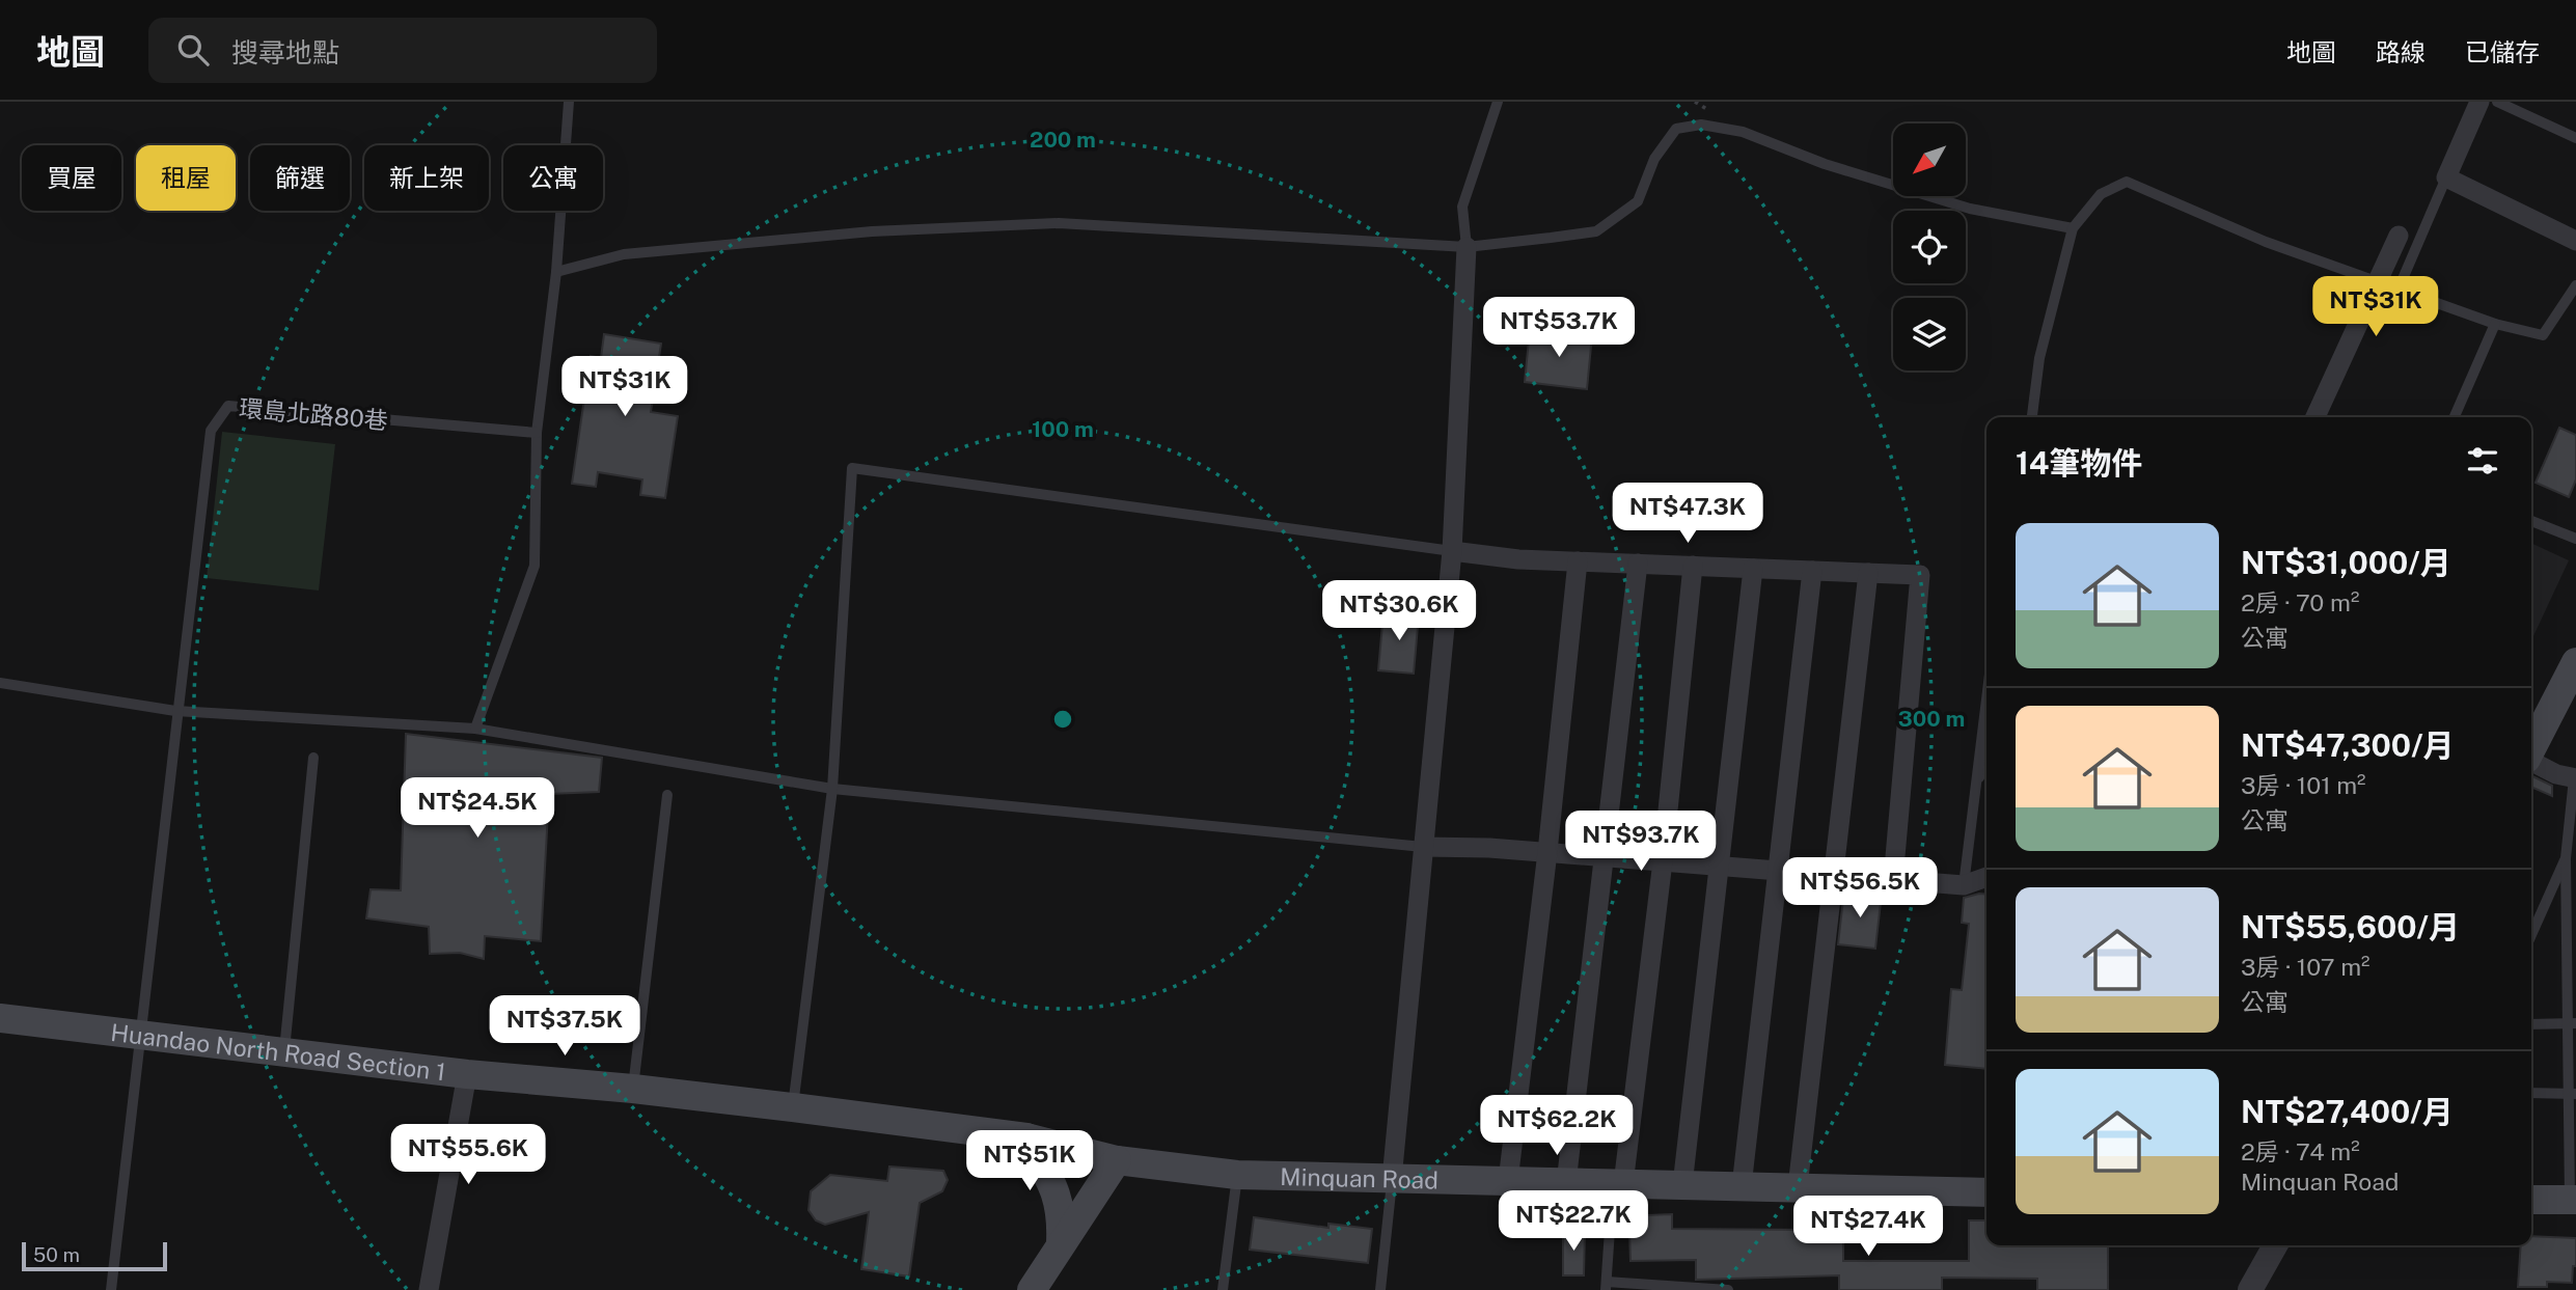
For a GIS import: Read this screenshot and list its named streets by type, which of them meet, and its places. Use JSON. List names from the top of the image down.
{
  "streets": {
    "main road": ["Huandao North Road Section 1", "Minquan Road"],
    "lane": ["環島北路80巷"]
  },
  "crossings": [
    ["Huandao North Road Section 1", "Minquan Road"]
  ],
  "scale_bar": "50 m",
  "north": "bottom left",
  "page": {
    "header": "地圖",
    "search": "搜尋地點",
    "nav": ["地圖", "路線", "已儲存"],
    "chip": [
      "買屋",
      "租屋",
      "篩選",
      "新上架",
      "公寓"
    ],
    "price": [
      "NT$31K",
      "NT$53.7K",
      "NT$31K",
      "NT$47.3K",
      "NT$30.6K",
      "NT$24.5K",
      "NT$93.7K",
      "NT$56.5K",
      "NT$37.5K",
      "NT$62.2K",
      "NT$55.6K",
      "NT$51K",
      "NT$22.7K",
      "NT$27.4K"
    ],
    "heading": "14筆物件",
    "list": [
      {
        "name": "NT$31,000/月",
        "note": "2房 · 70 m² · 公寓"
      },
      {
        "name": "NT$47,300/月",
        "note": "3房 · 101 m² · 公寓"
      },
      {
        "name": "NT$55,600/月",
        "note": "3房 · 107 m² · 公寓"
      },
      {
        "name": "NT$27,400/月",
        "note": "2房 · 74 m² · Minquan Road"
      }
    ],
    "scale": "50 m"
  },
  "rings": ["200 m", "100 m", "300 m"]
}
